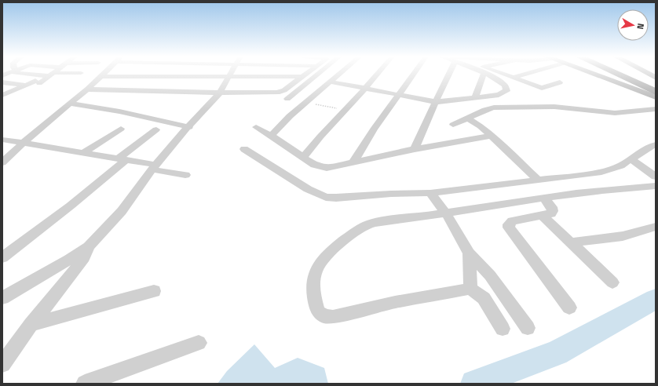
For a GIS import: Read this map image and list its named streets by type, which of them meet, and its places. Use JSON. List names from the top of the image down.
{
  "north": "right"
}
